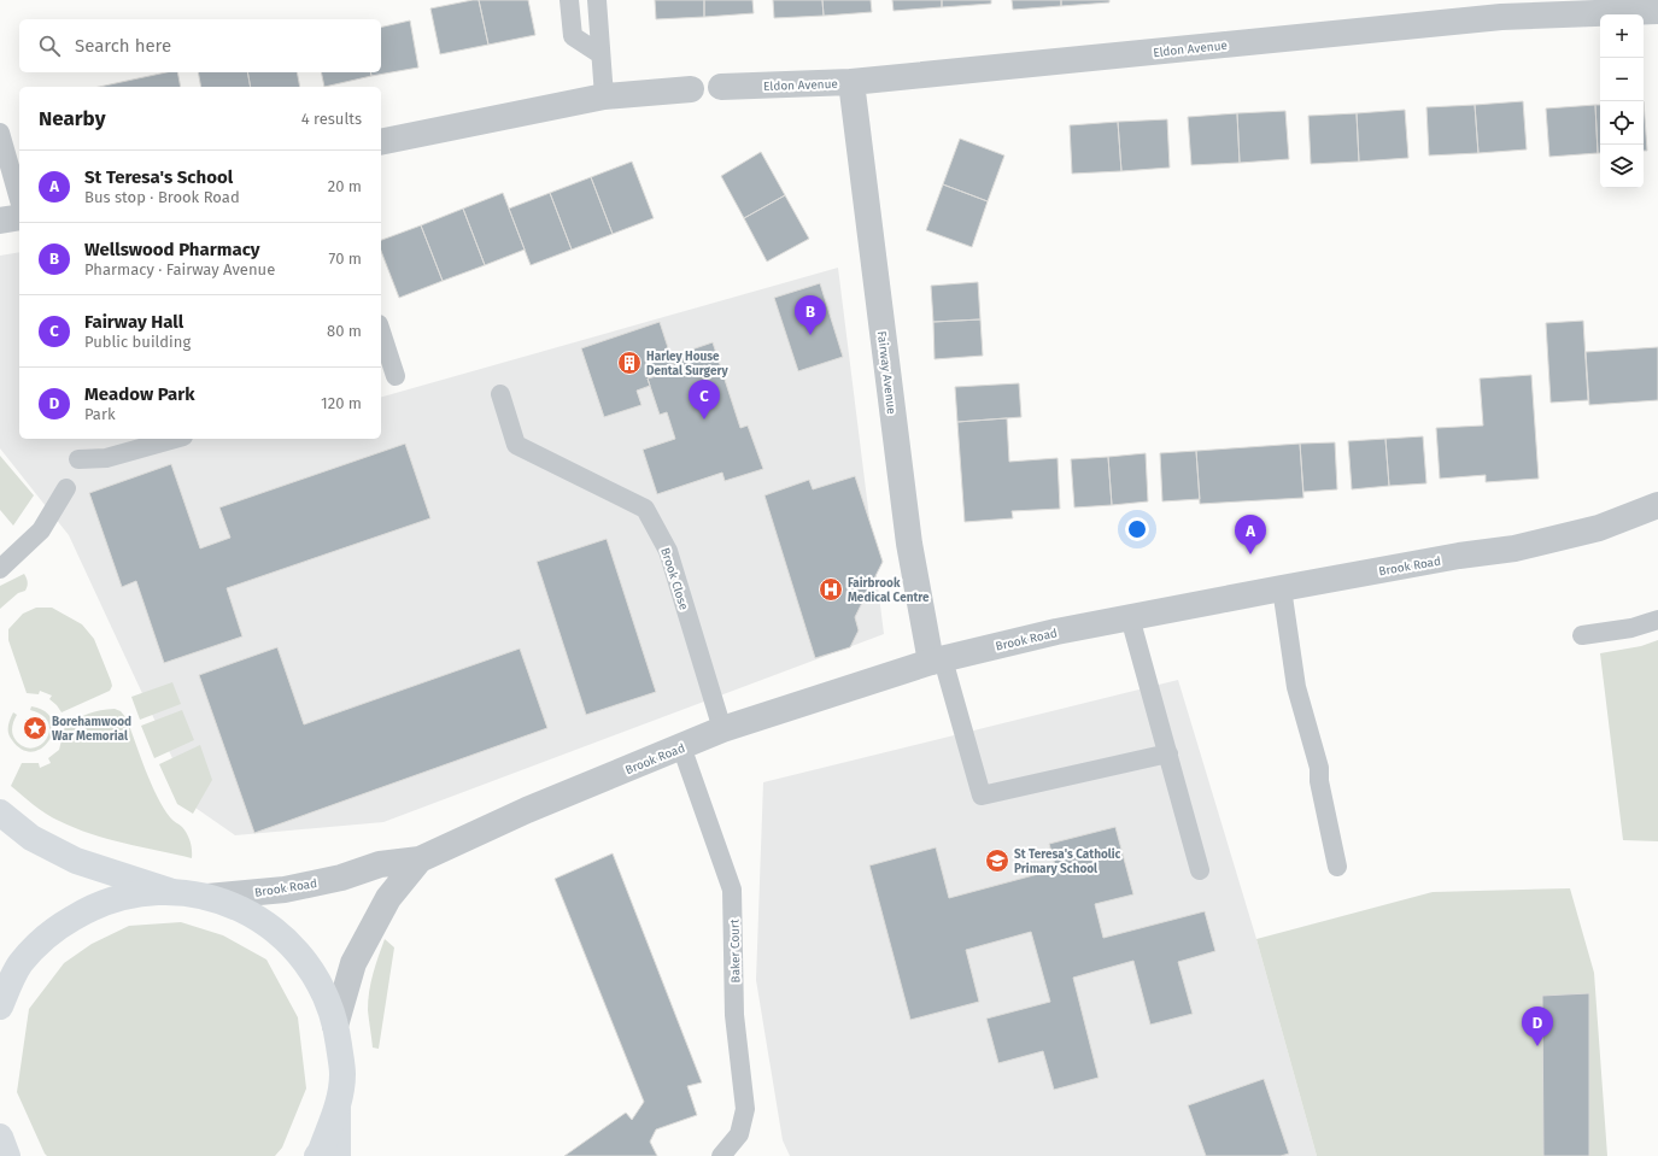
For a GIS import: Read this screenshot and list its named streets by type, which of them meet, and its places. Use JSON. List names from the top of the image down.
{
  "streets": {
    "street": ["Eldon Avenue", "Fairway Avenue", "Brook Road"],
    "lane": ["Brook Close", "Baker Court"]
  },
  "crossings": [
    ["Eldon Avenue", "Fairway Avenue"],
    ["Fairway Avenue", "Brook Road"],
    ["Brook Road", "Brook Close"],
    ["Brook Road", "Baker Court"]
  ],
  "places": {
    "building": ["Harley House Dental Surgery"],
    "hospital": ["Fairbrook Medical Centre"],
    "place": ["Borehamwood War Memorial"],
    "school or university": ["St Teresa's Catholic Primary School"]
  },
  "page": {
    "map_buttons": ["+", "−"],
    "search": "Search here",
    "heading": ["Nearby", "4 results"],
    "list": [
      {
        "mark": "A",
        "name": "St Teresa's School",
        "note": "Bus stop · Brook Road",
        "value": "20 m"
      },
      {
        "mark": "B",
        "name": "Wellswood Pharmacy",
        "note": "Pharmacy · Fairway Avenue",
        "value": "70 m"
      },
      {
        "mark": "C",
        "name": "Fairway Hall",
        "note": "Public building",
        "value": "80 m"
      },
      {
        "mark": "D",
        "name": "Meadow Park",
        "note": "Park",
        "value": "120 m"
      }
    ],
    "pins": [
      "B",
      "C",
      "A",
      "D"
    ]
  }
}
